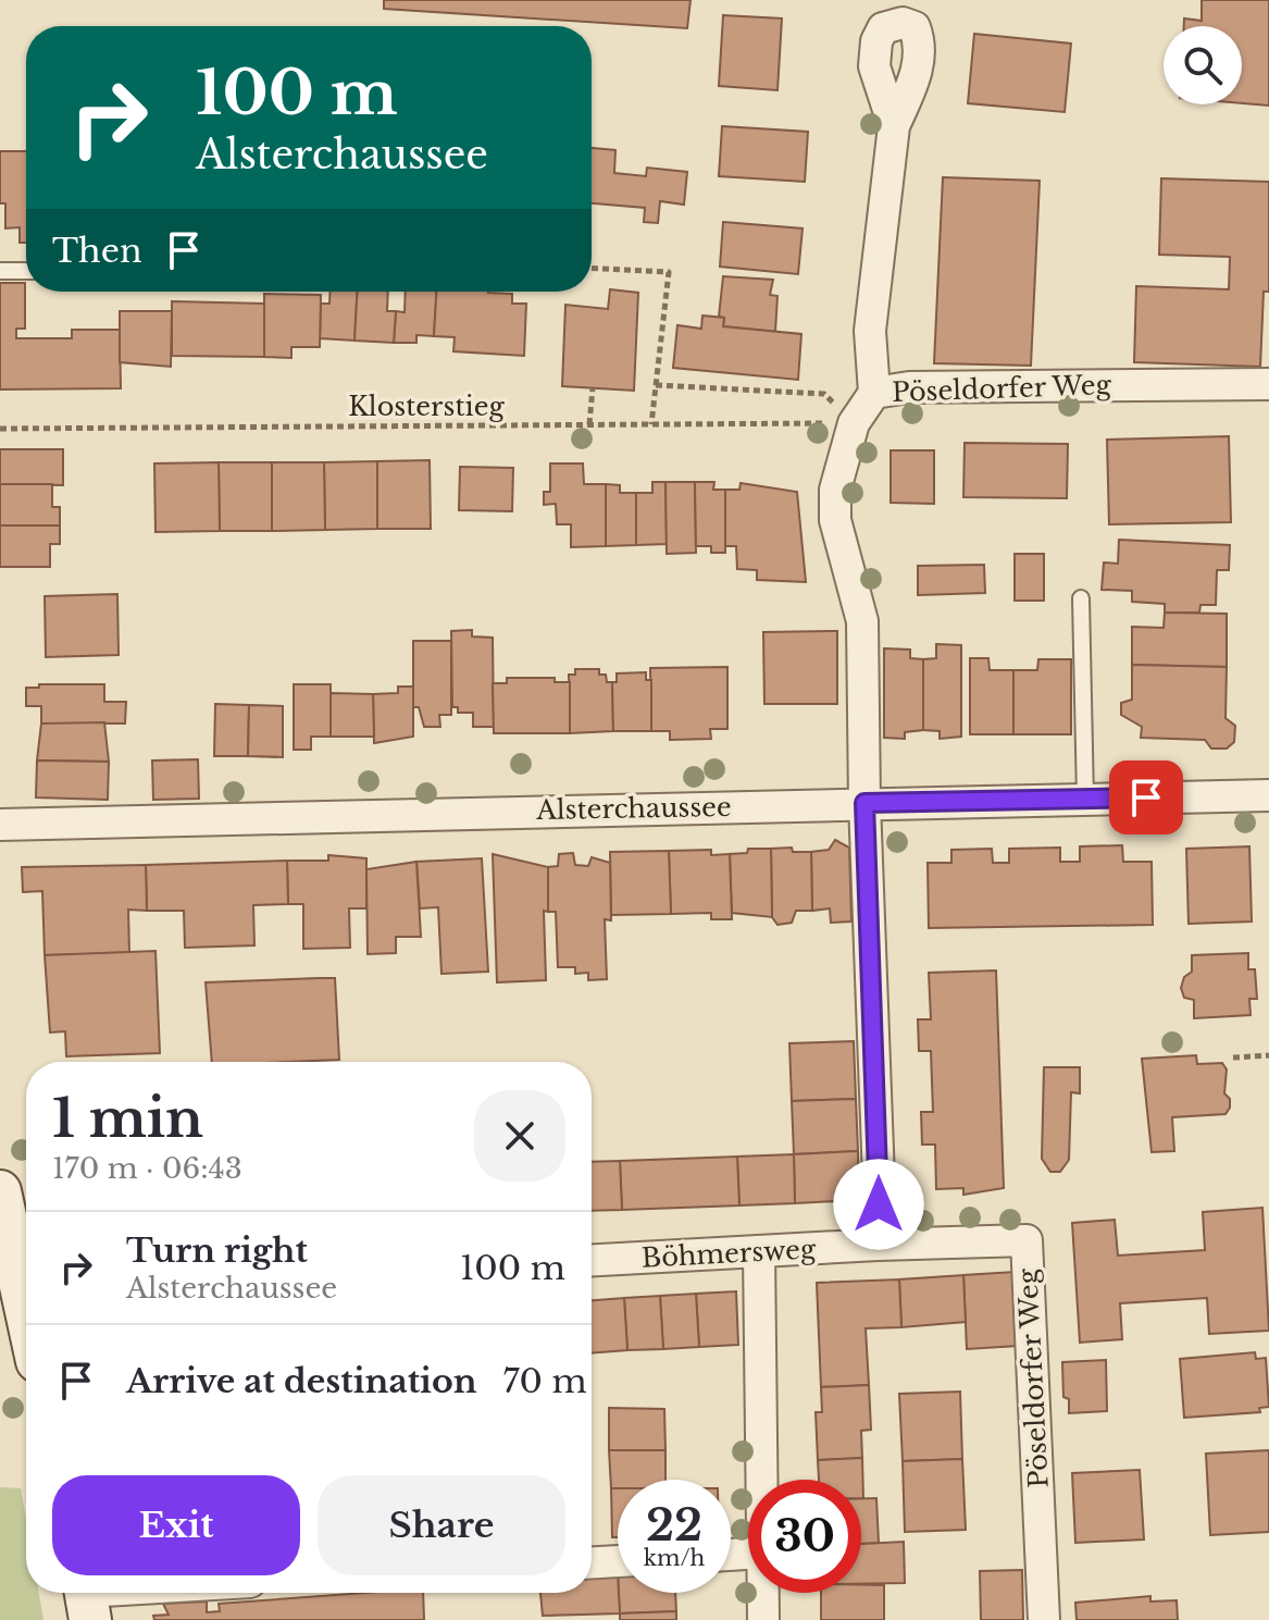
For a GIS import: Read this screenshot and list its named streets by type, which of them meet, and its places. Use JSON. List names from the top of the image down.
{
  "streets": {
    "street": ["Pöseldorfer Weg", "Alsterchaussee", "Böhmersweg"],
    "path": ["Klosterstieg"]
  },
  "crossings": [
    ["Pöseldorfer Weg", "Klosterstieg"],
    ["Pöseldorfer Weg", "Alsterchaussee"],
    ["Pöseldorfer Weg", "Böhmersweg"]
  ],
  "page": {
    "turn": ["100 m", "Alsterchaussee"],
    "then": "Then",
    "heading": ["1 min", "170 m · 06:43"],
    "list": [
      {
        "name": "Turn right",
        "note": "Alsterchaussee",
        "value": "100 m"
      },
      {
        "name": "Arrive at destination",
        "value": "70 m"
      }
    ],
    "buttons": ["Exit", "Share"],
    "speed": "22 km/h",
    "limit": "30"
  }
}
